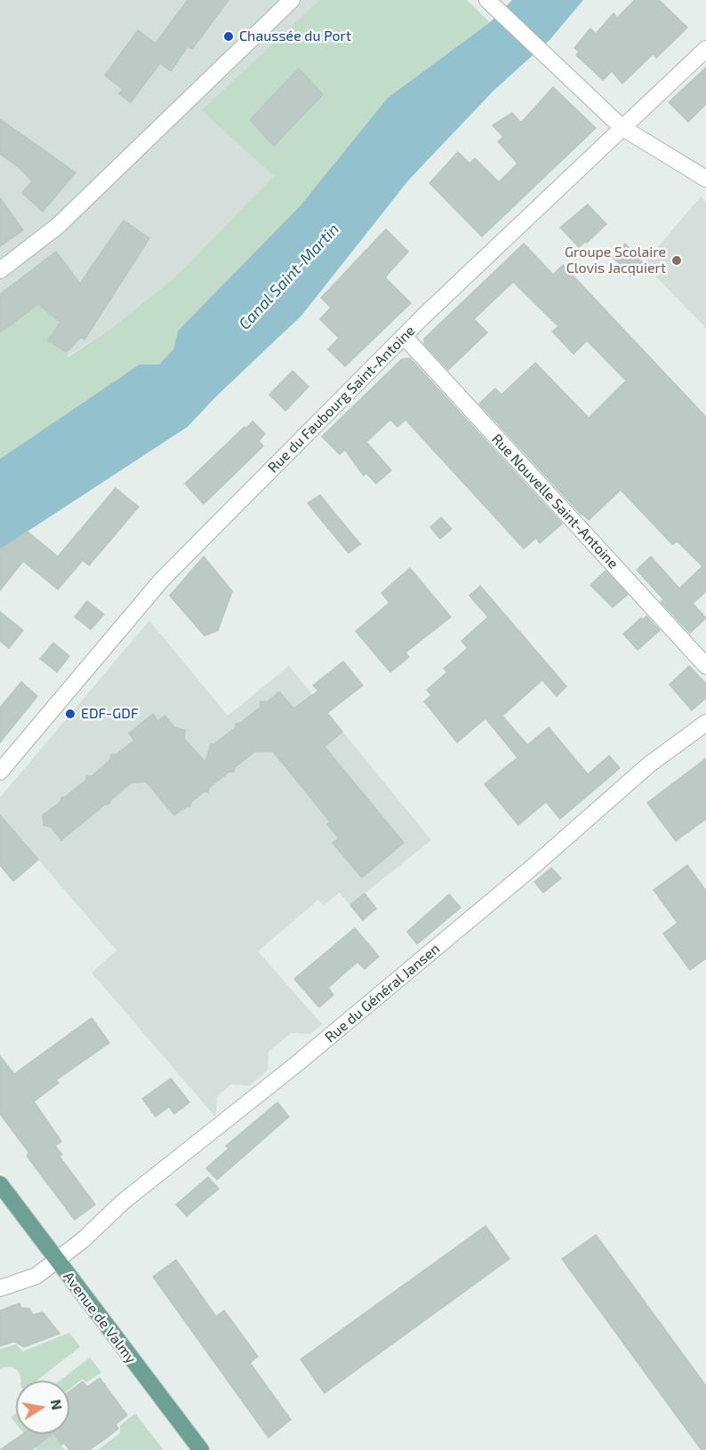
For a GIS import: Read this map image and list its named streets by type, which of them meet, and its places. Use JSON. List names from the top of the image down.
{
  "streets": {
    "main road": ["Avenue de Valmy"],
    "street": ["Rue du Faubourg Saint-Antoine", "Rue Nouvelle Saint-Antoine", "Rue du Général Jansen"]
  },
  "crossings": [
    ["Rue du Faubourg Saint-Antoine", "Rue Nouvelle Saint-Antoine"],
    ["Rue du Général Jansen", "Avenue de Valmy"]
  ],
  "water": ["Canal Saint-Martin"],
  "places": ["Chaussée du Port", "Groupe Scolaire Clovis Jacquiert", "EDF-GDF"],
  "north": "right"
}
